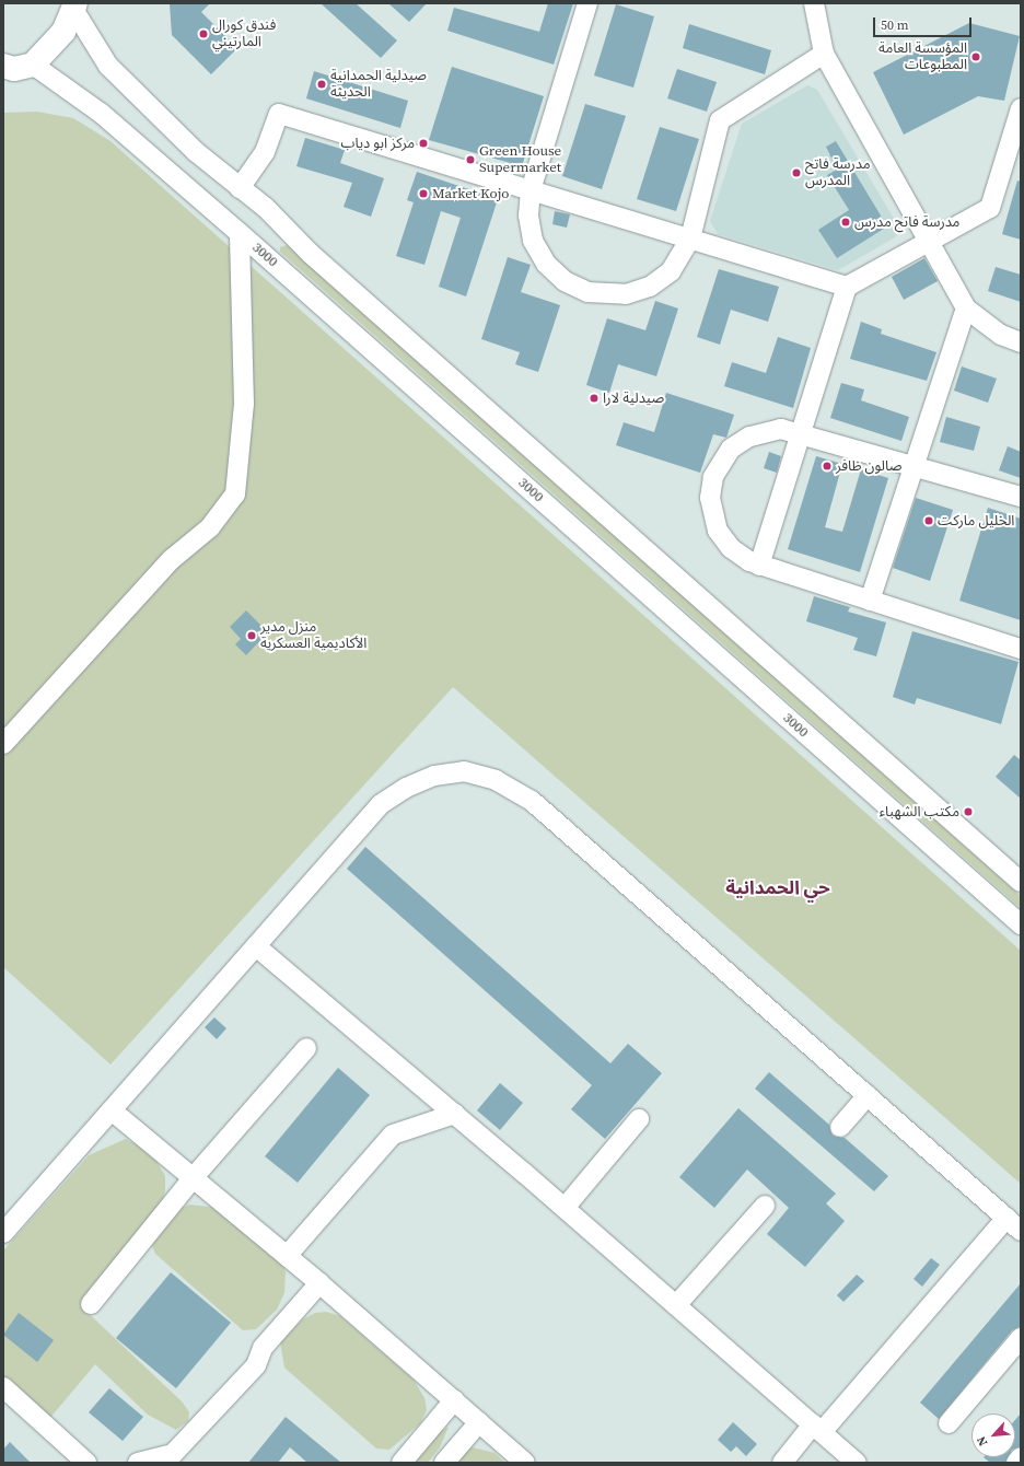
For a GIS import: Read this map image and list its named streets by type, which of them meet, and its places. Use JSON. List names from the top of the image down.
{
  "streets": {
    "street": ["3000"]
  },
  "districts": ["حي الحمدانية"],
  "places": [
    "فندق كورال المارتيني",
    "المؤسسة العامة المطبوعات",
    "صيدلية الحمدانية الحديثة",
    "مركز ابو دياب",
    "Green House Supermarket",
    "مدرسة فاتح المدرس",
    "Market Kojo",
    "مدرسة فاتح مدرس",
    "صيدلية لارا",
    "صالون ظافر",
    "الخليل ماركت",
    "منزل مدير الأكاديمية العسكرية",
    "مكتب الشهباء"
  ],
  "scale_bar": "50 m",
  "north": "bottom left"
}
